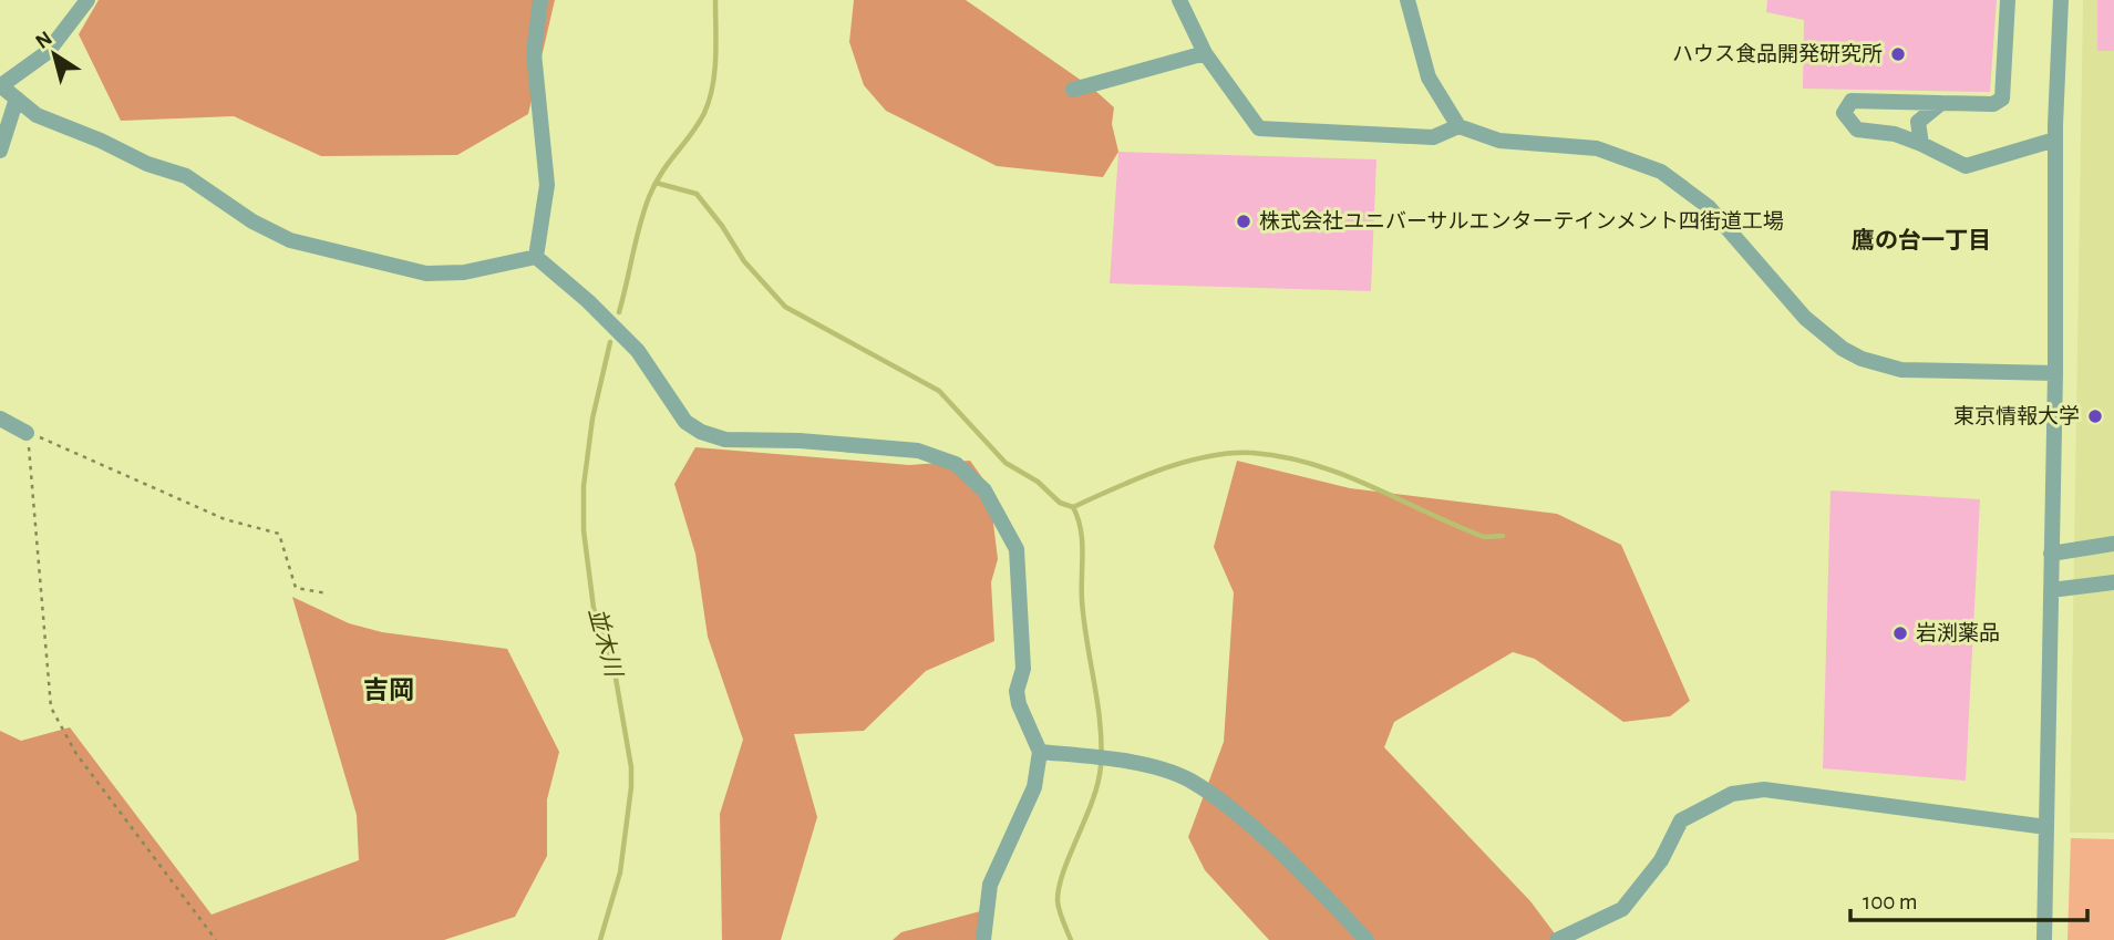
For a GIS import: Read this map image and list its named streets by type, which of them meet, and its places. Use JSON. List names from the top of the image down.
{
  "districts": ["鷹の台一丁目", "吉岡"],
  "water": ["並木川"],
  "places": [
    "ハウス食品開発研究所",
    "株式会社ユニバーサルエンターテインメント四街道工場",
    "東京情報大学",
    "岩渕薬品"
  ],
  "scale_bar": "100 m",
  "north": "top left"
}
